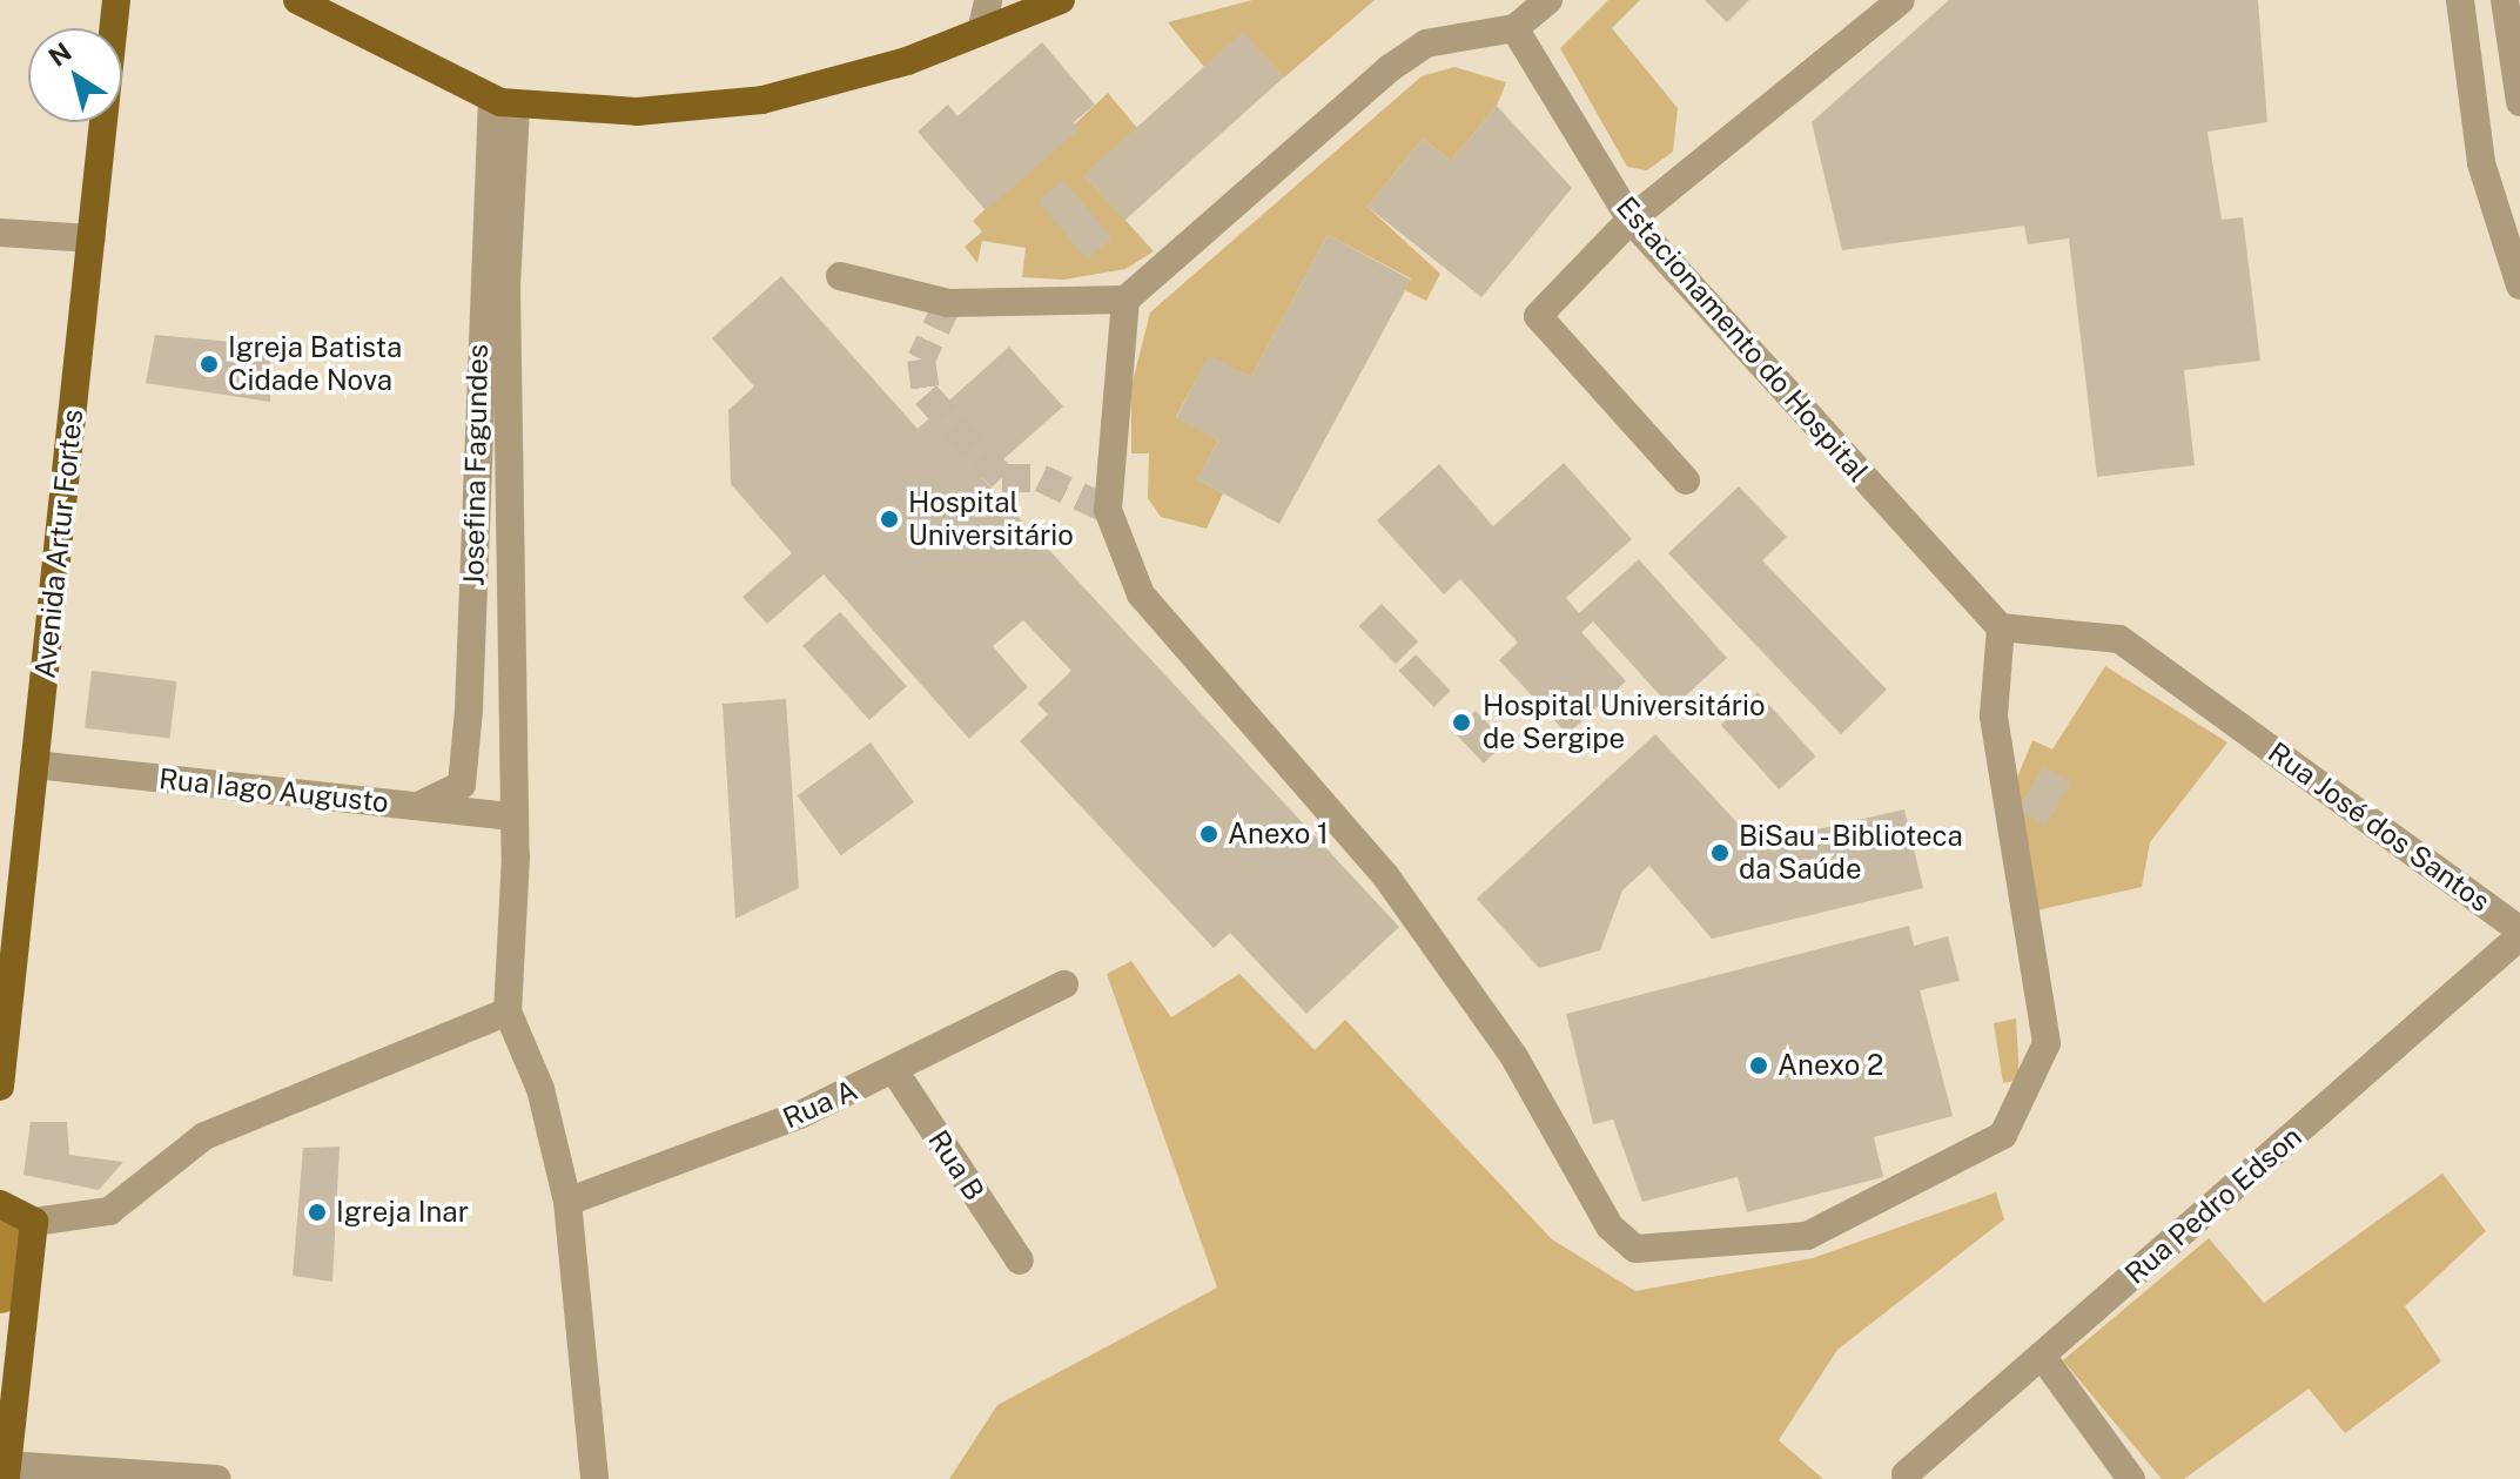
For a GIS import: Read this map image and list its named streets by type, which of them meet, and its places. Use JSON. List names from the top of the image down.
{
  "streets": {
    "main road": ["Avenida Artur Fortes"],
    "street": [
      "Estacionamento do Hospital",
      "Josefina Fagundes",
      "Rua Iago Augusto",
      "Rua José dos Santos",
      "Rua A",
      "Rua B",
      "Rua Pedro Edson"
    ]
  },
  "crossings": [
    ["Estacionamento do Hospital", "Rua José dos Santos"],
    ["Josefina Fagundes", "Rua Iago Augusto"],
    ["Avenida Artur Fortes", "Rua Iago Augusto"],
    ["Rua José dos Santos", "Rua Pedro Edson"],
    ["Rua A", "Rua B"]
  ],
  "places": [
    "Igreja Batista Cidade Nova",
    "Hospital Universitário",
    "Hospital Universitário de Sergipe",
    "Anexo 1",
    "BiSau - Biblioteca da Saúde",
    "Anexo 2",
    "Igreja Inar"
  ],
  "north": "top left"
}
